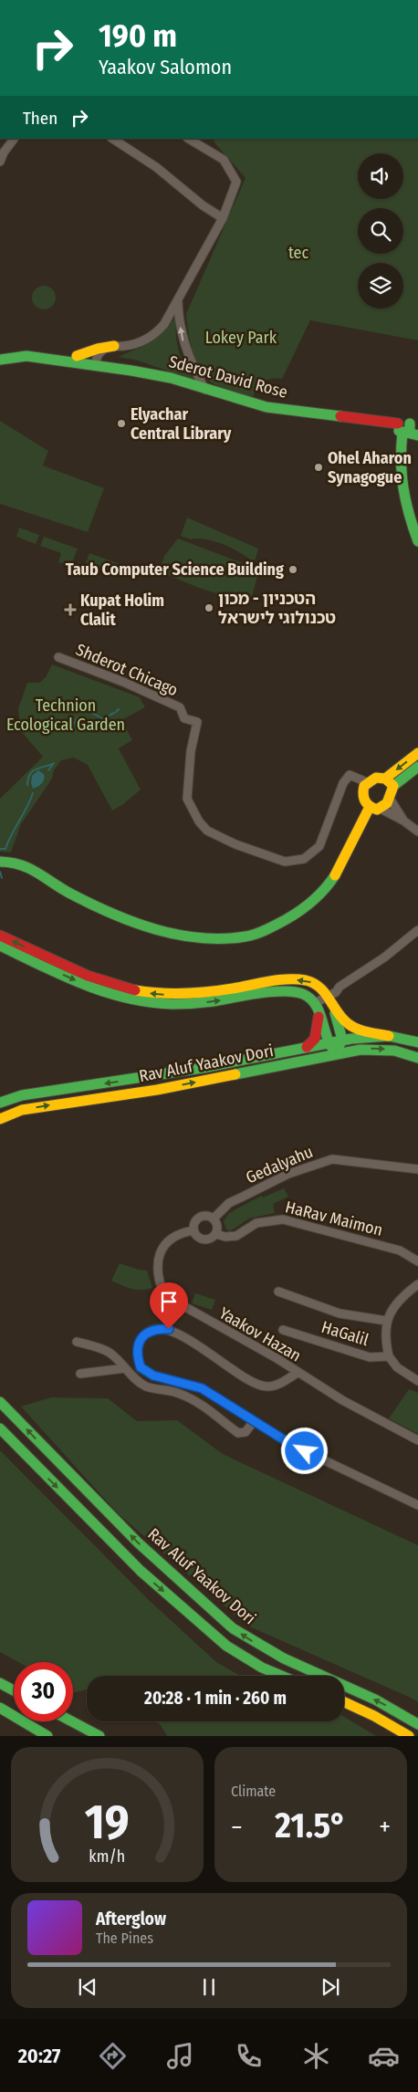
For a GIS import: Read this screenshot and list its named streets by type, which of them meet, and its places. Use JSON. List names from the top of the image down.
{
  "streets": {
    "main road": ["Sderot David Rose", "Rav Aluf Yaakov Dori"],
    "street": [
      "Shderot Chicago",
      "Gedalyahu",
      "HaRav Maimon",
      "HaGalil",
      "Yaakov Hazan"
    ]
  },
  "crossings": [
    ["Gedalyahu", "HaRav Maimon"],
    ["Gedalyahu", "Yaakov Hazan"],
    ["HaRav Maimon", "Yaakov Hazan"]
  ],
  "parks": ["tec", "Lokey Park", "Technion Ecological Garden"],
  "places": {
    "other": [
      "Elyachar Central Library",
      "Ohel Aharon Synagogue",
      "Taub Computer Science Building",
      "הטכניון - מכון טכנולוגי לישראל"
    ],
    "health": ["Kupat Holim Clalit"]
  },
  "page": {
    "turn": ["190 m", "Yaakov Salomon"],
    "then": "Then",
    "limit": "30",
    "trip": "20:28 · 1 min · 260 m",
    "tile": "Climate",
    "heat": ["−", "21.5°", "+"],
    "song": ["Afterglow", "The Pines"],
    "tabs": "20:27",
    "gauge": ["19", "km/h"]
  }
}
